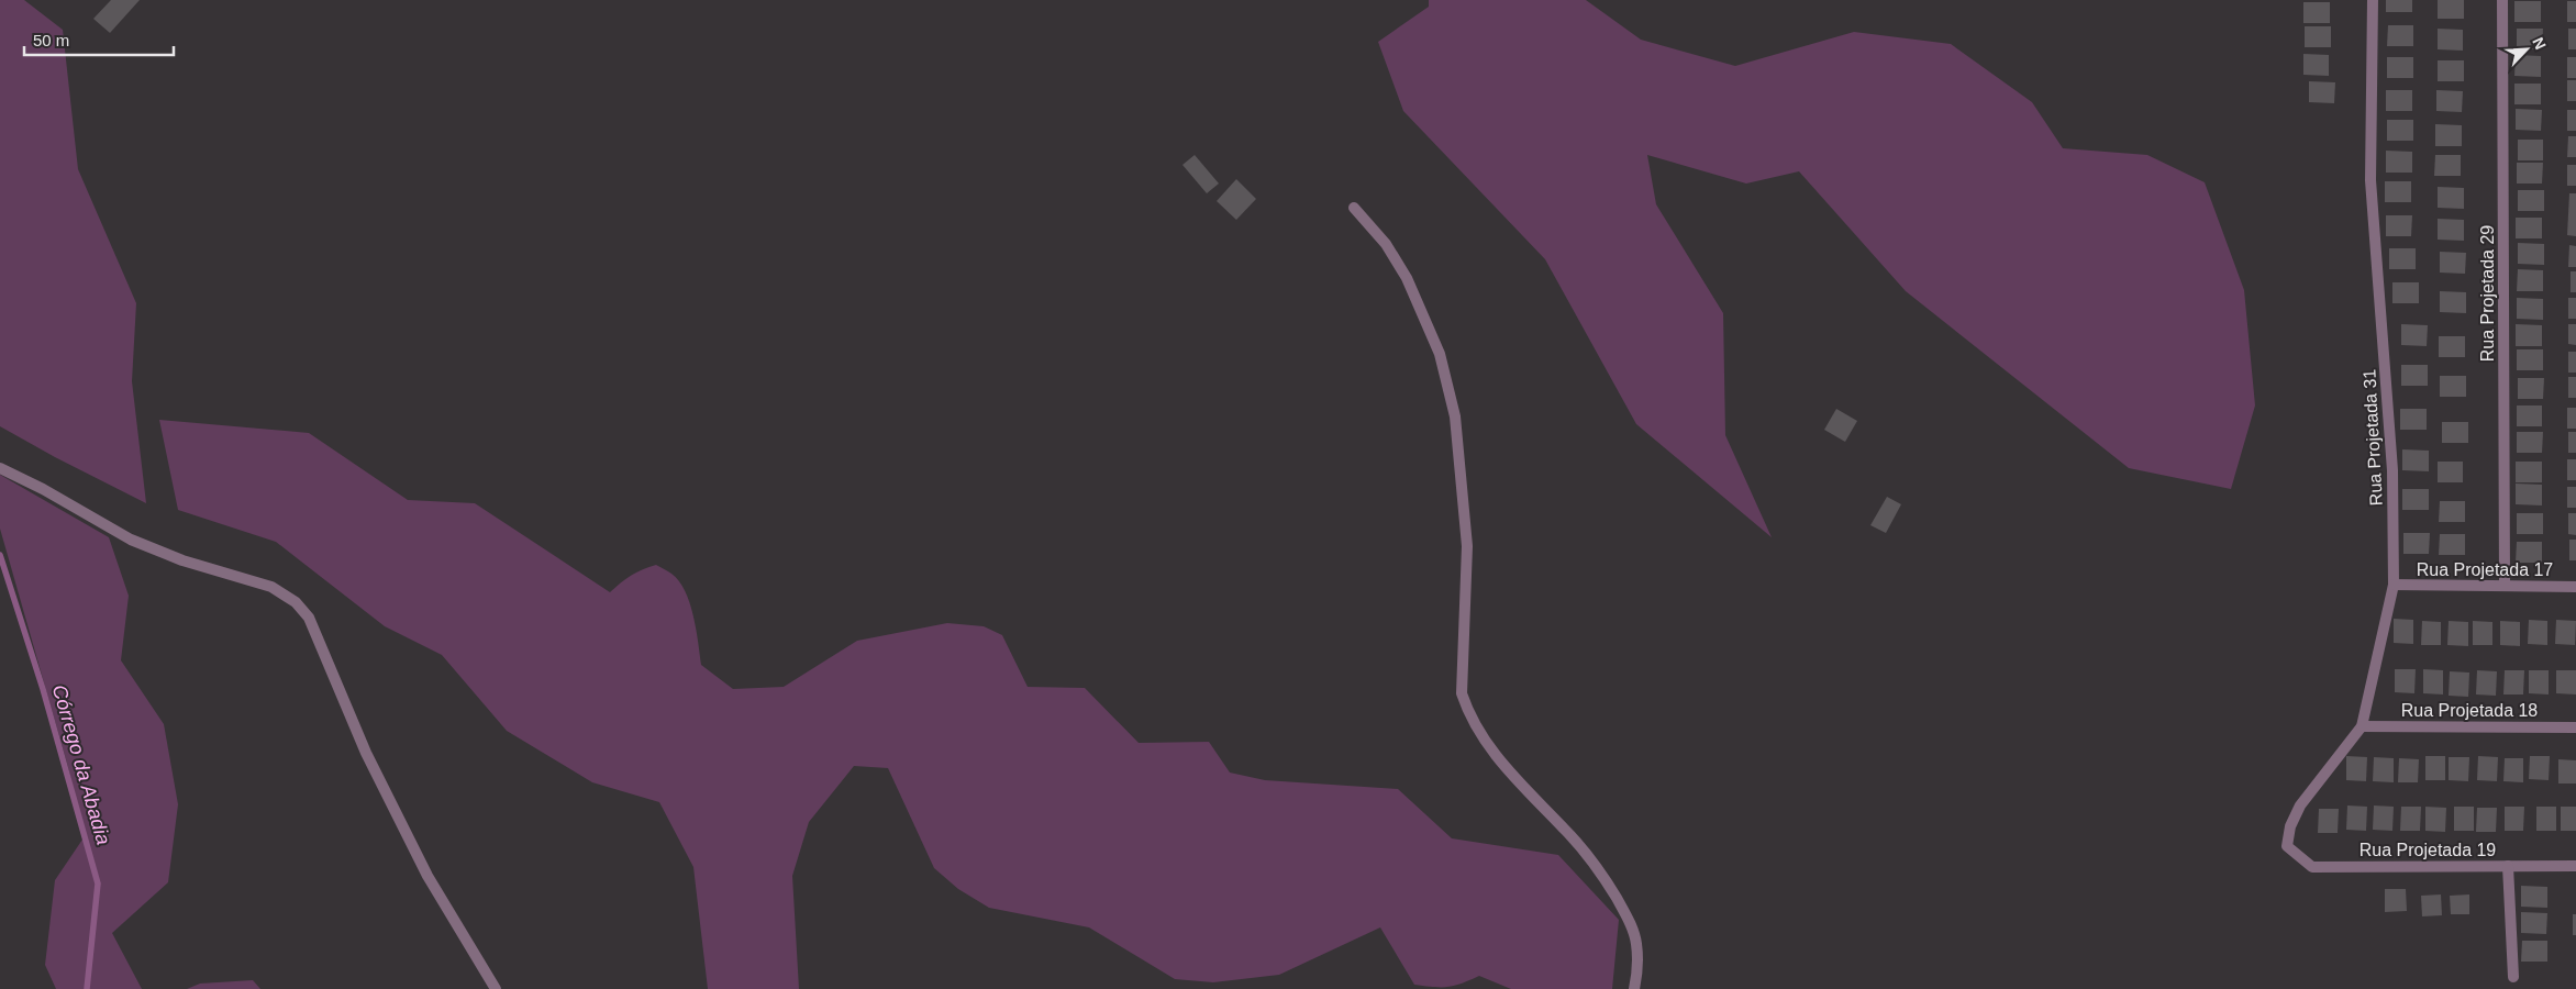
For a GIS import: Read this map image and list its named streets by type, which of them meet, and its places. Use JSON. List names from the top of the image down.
{
  "streets": {
    "street": [
      "Rua Projetada 29",
      "Rua Projetada 31",
      "Rua Projetada 17",
      "Rua Projetada 18",
      "Rua Projetada 19"
    ]
  },
  "crossings": [
    ["Rua Projetada 29", "Rua Projetada 17"],
    ["Rua Projetada 31", "Rua Projetada 17"],
    ["Rua Projetada 31", "Rua Projetada 18"],
    ["Rua Projetada 31", "Rua Projetada 19"]
  ],
  "water": ["Córrego da Abadia"],
  "scale_bar": "50 m",
  "north": "top right"
}
